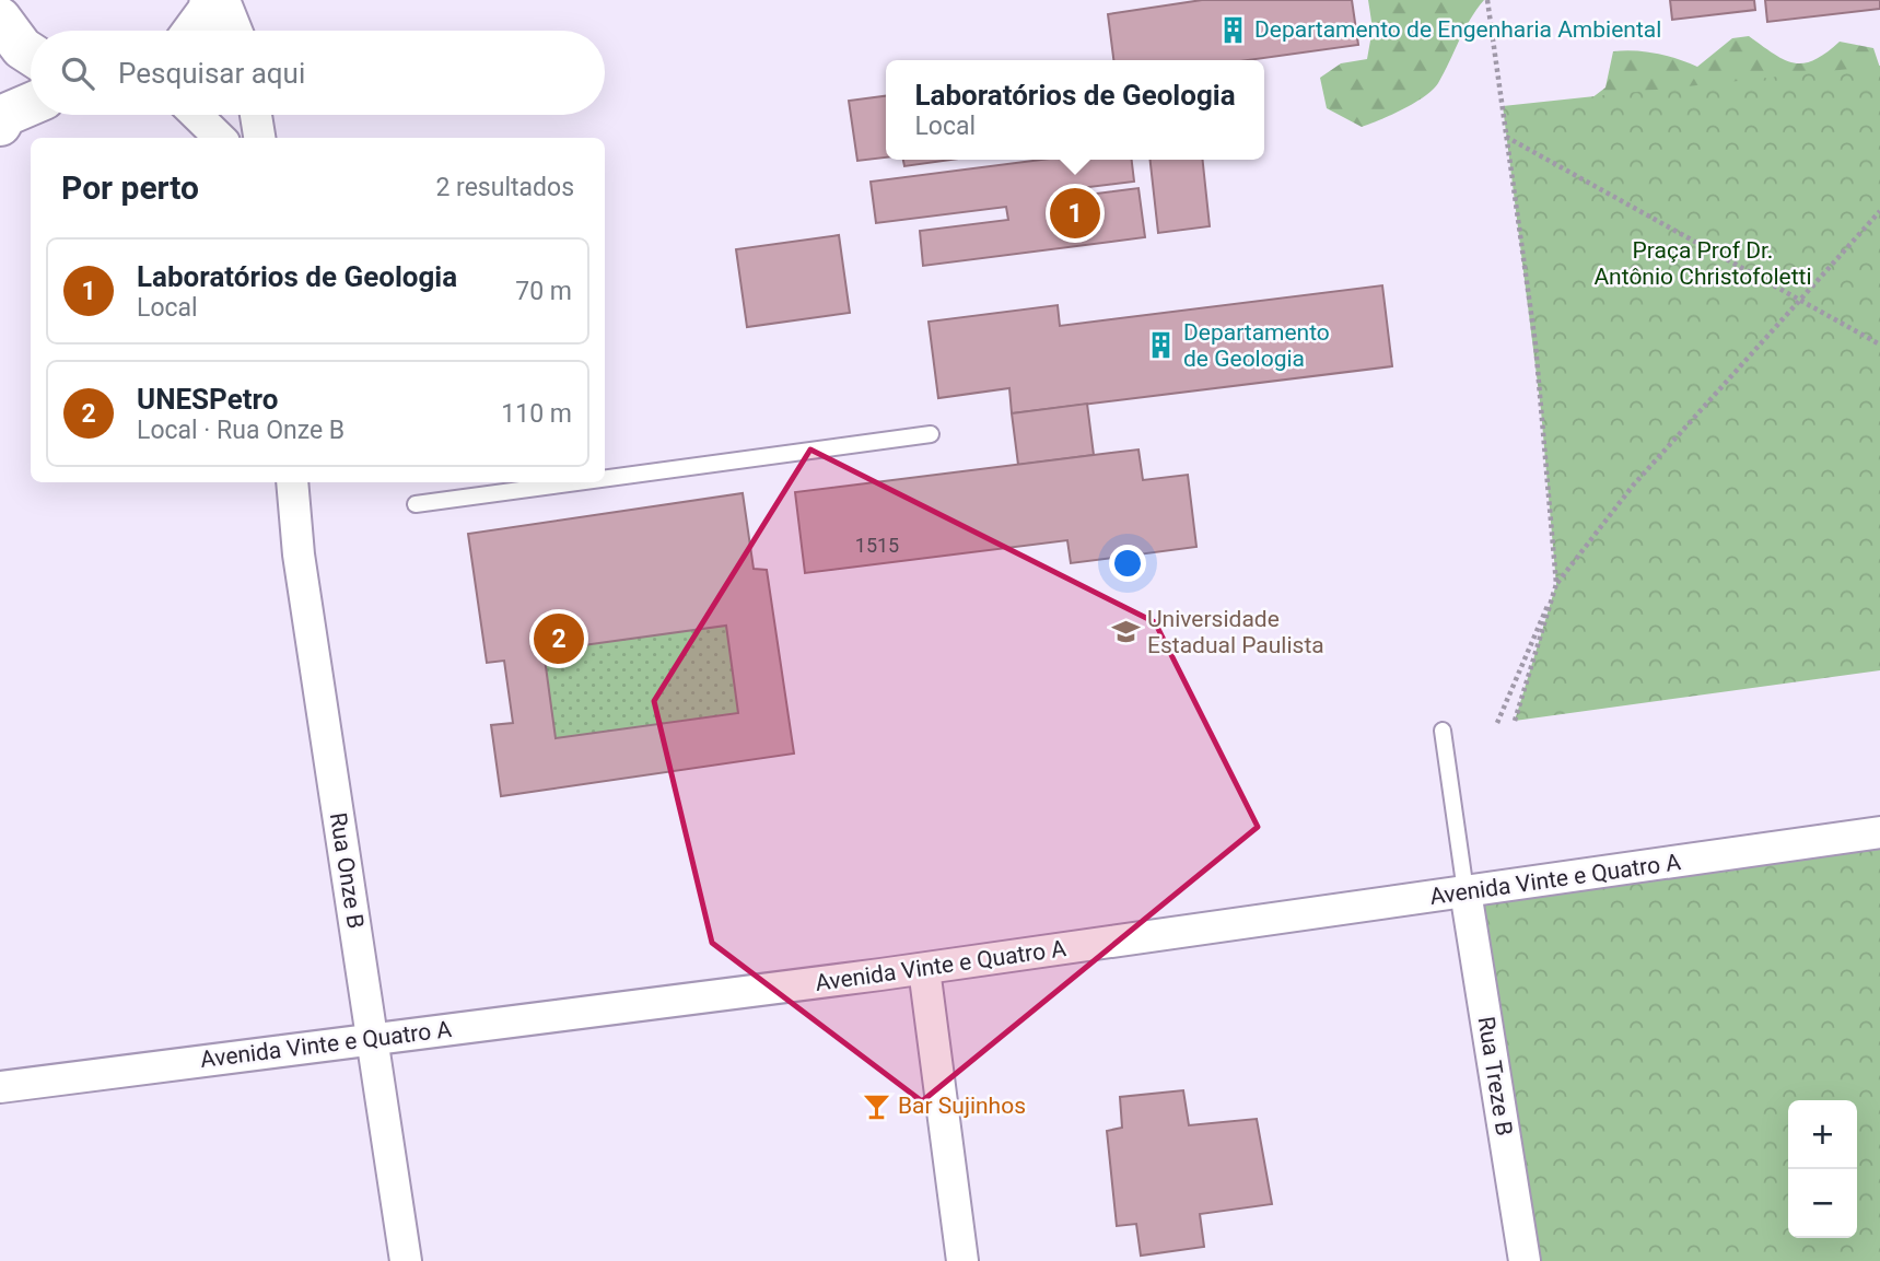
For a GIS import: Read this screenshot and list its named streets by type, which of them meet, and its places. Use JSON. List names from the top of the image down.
{
  "streets": {
    "street": ["Rua Onze B", "Avenida Vinte e Quatro A", "Rua Treze B"]
  },
  "crossings": [
    ["Rua Onze B", "Avenida Vinte e Quatro A"],
    ["Avenida Vinte e Quatro A", "Rua Treze B"]
  ],
  "parks": ["Praça Prof Dr. Antônio Christofoletti"],
  "places": {
    "building": ["Departamento de Engenharia Ambiental", "Departamento de Geologia"],
    "school or university": ["Universidade Estadual Paulista"],
    "bar": ["Bar Sujinhos"]
  },
  "house_numbers": ["1515"],
  "page": {
    "search": "Pesquisar aqui",
    "popup": ["Laboratórios de Geologia", "Local"],
    "heading": ["Por perto", "2 resultados"],
    "pins": ["1", "2"],
    "list": [
      {
        "mark": "1",
        "name": "Laboratórios de Geologia",
        "note": "Local",
        "value": "70 m"
      },
      {
        "mark": "2",
        "name": "UNESPetro",
        "note": "Local · Rua Onze B",
        "value": "110 m"
      }
    ],
    "map_buttons": ["+", "−"]
  }
}
